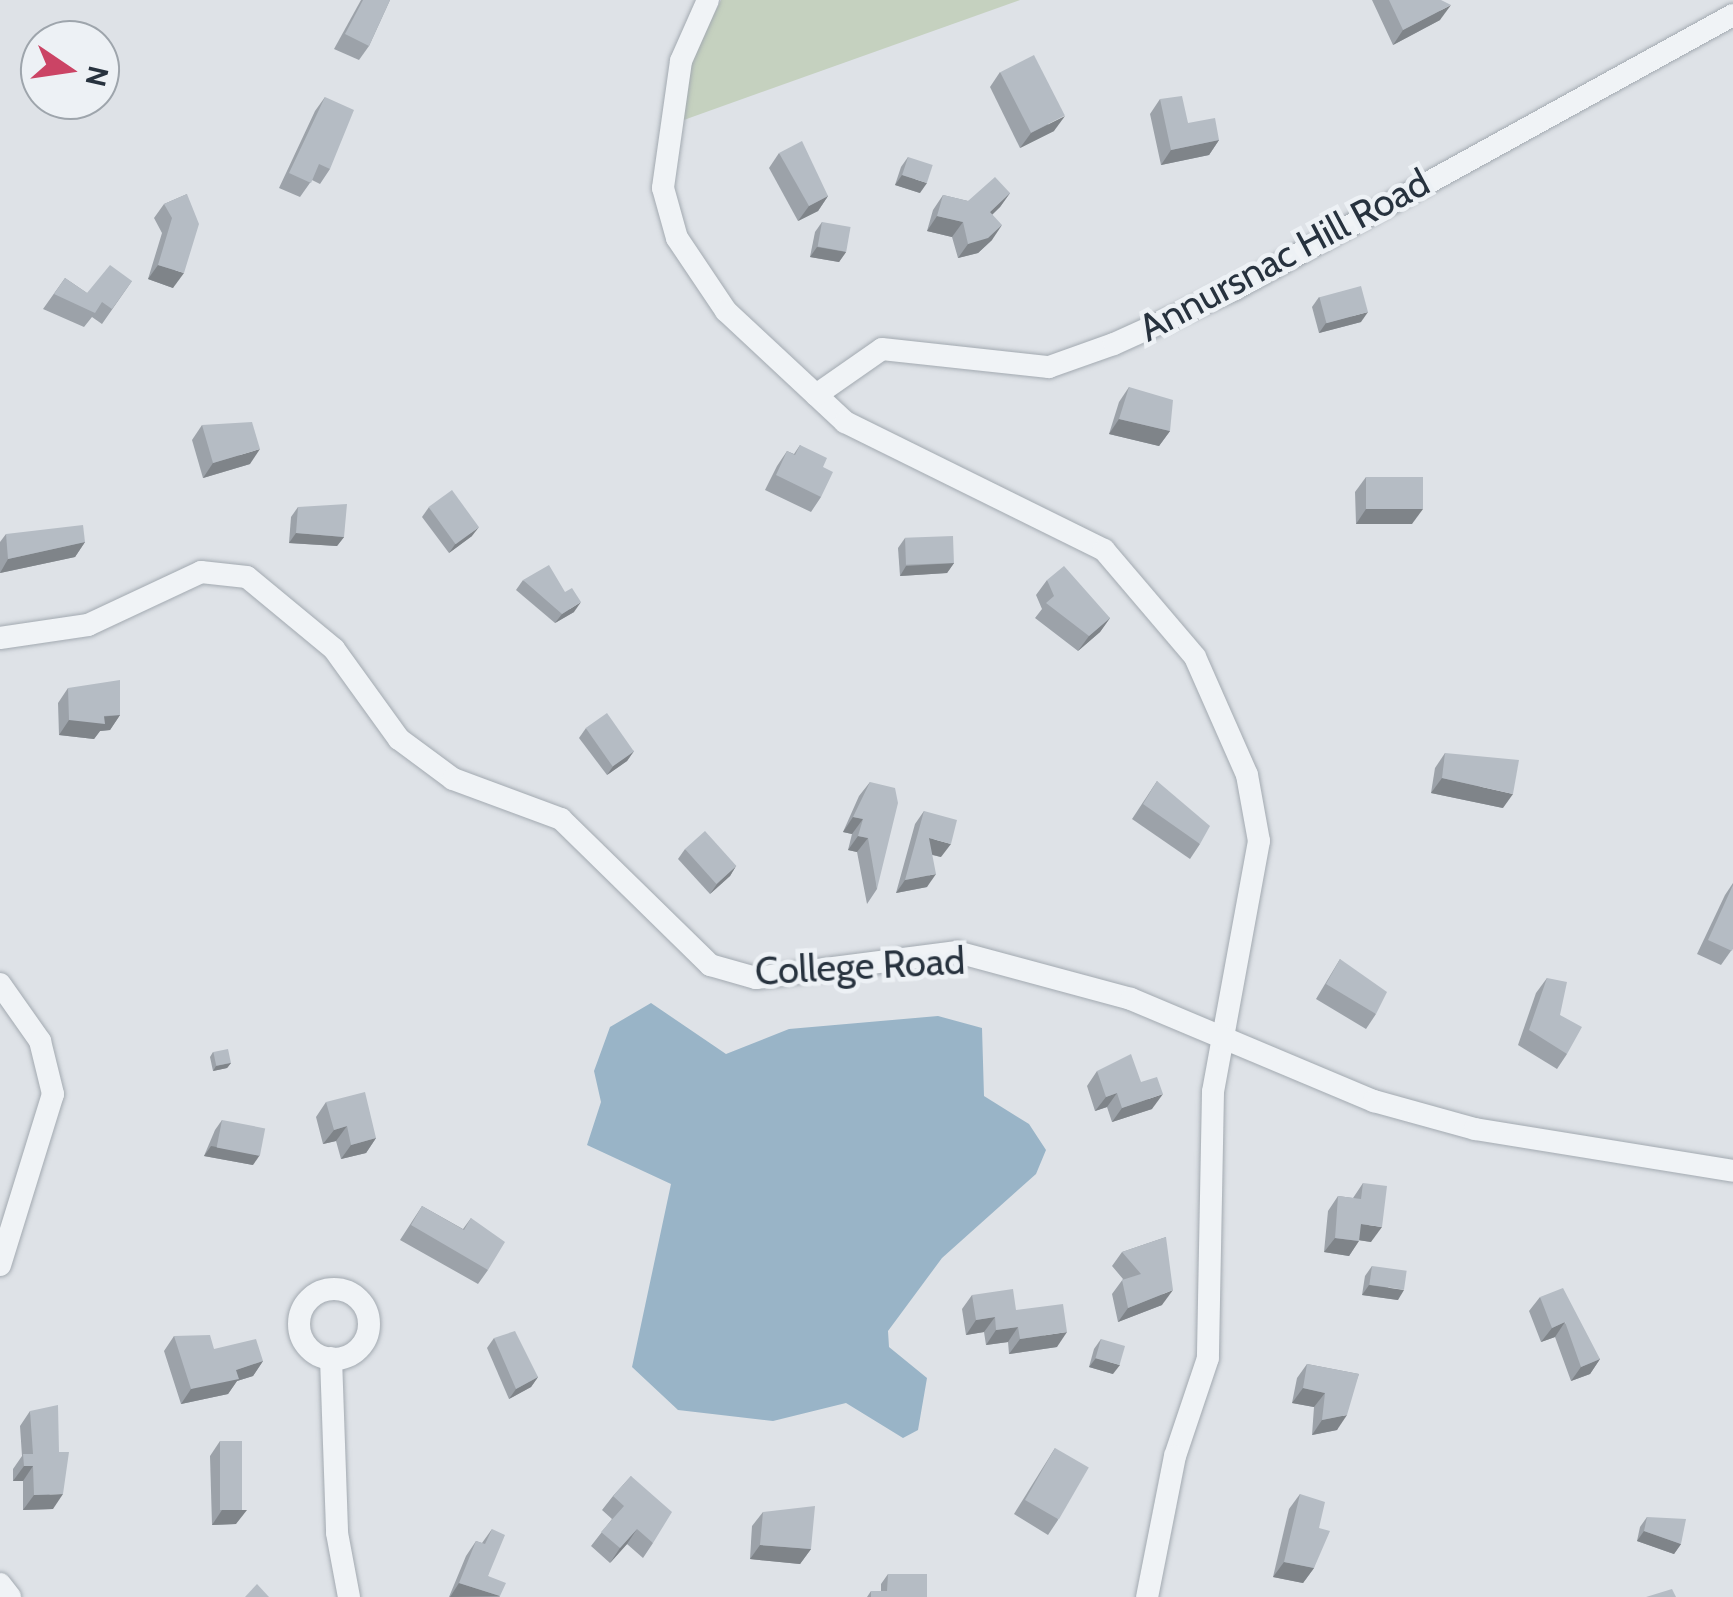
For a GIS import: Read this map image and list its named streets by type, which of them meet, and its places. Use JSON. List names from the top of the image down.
{
  "streets": {
    "street": ["Annursnac Hill Road", "College Road"]
  },
  "north": "right"
}
